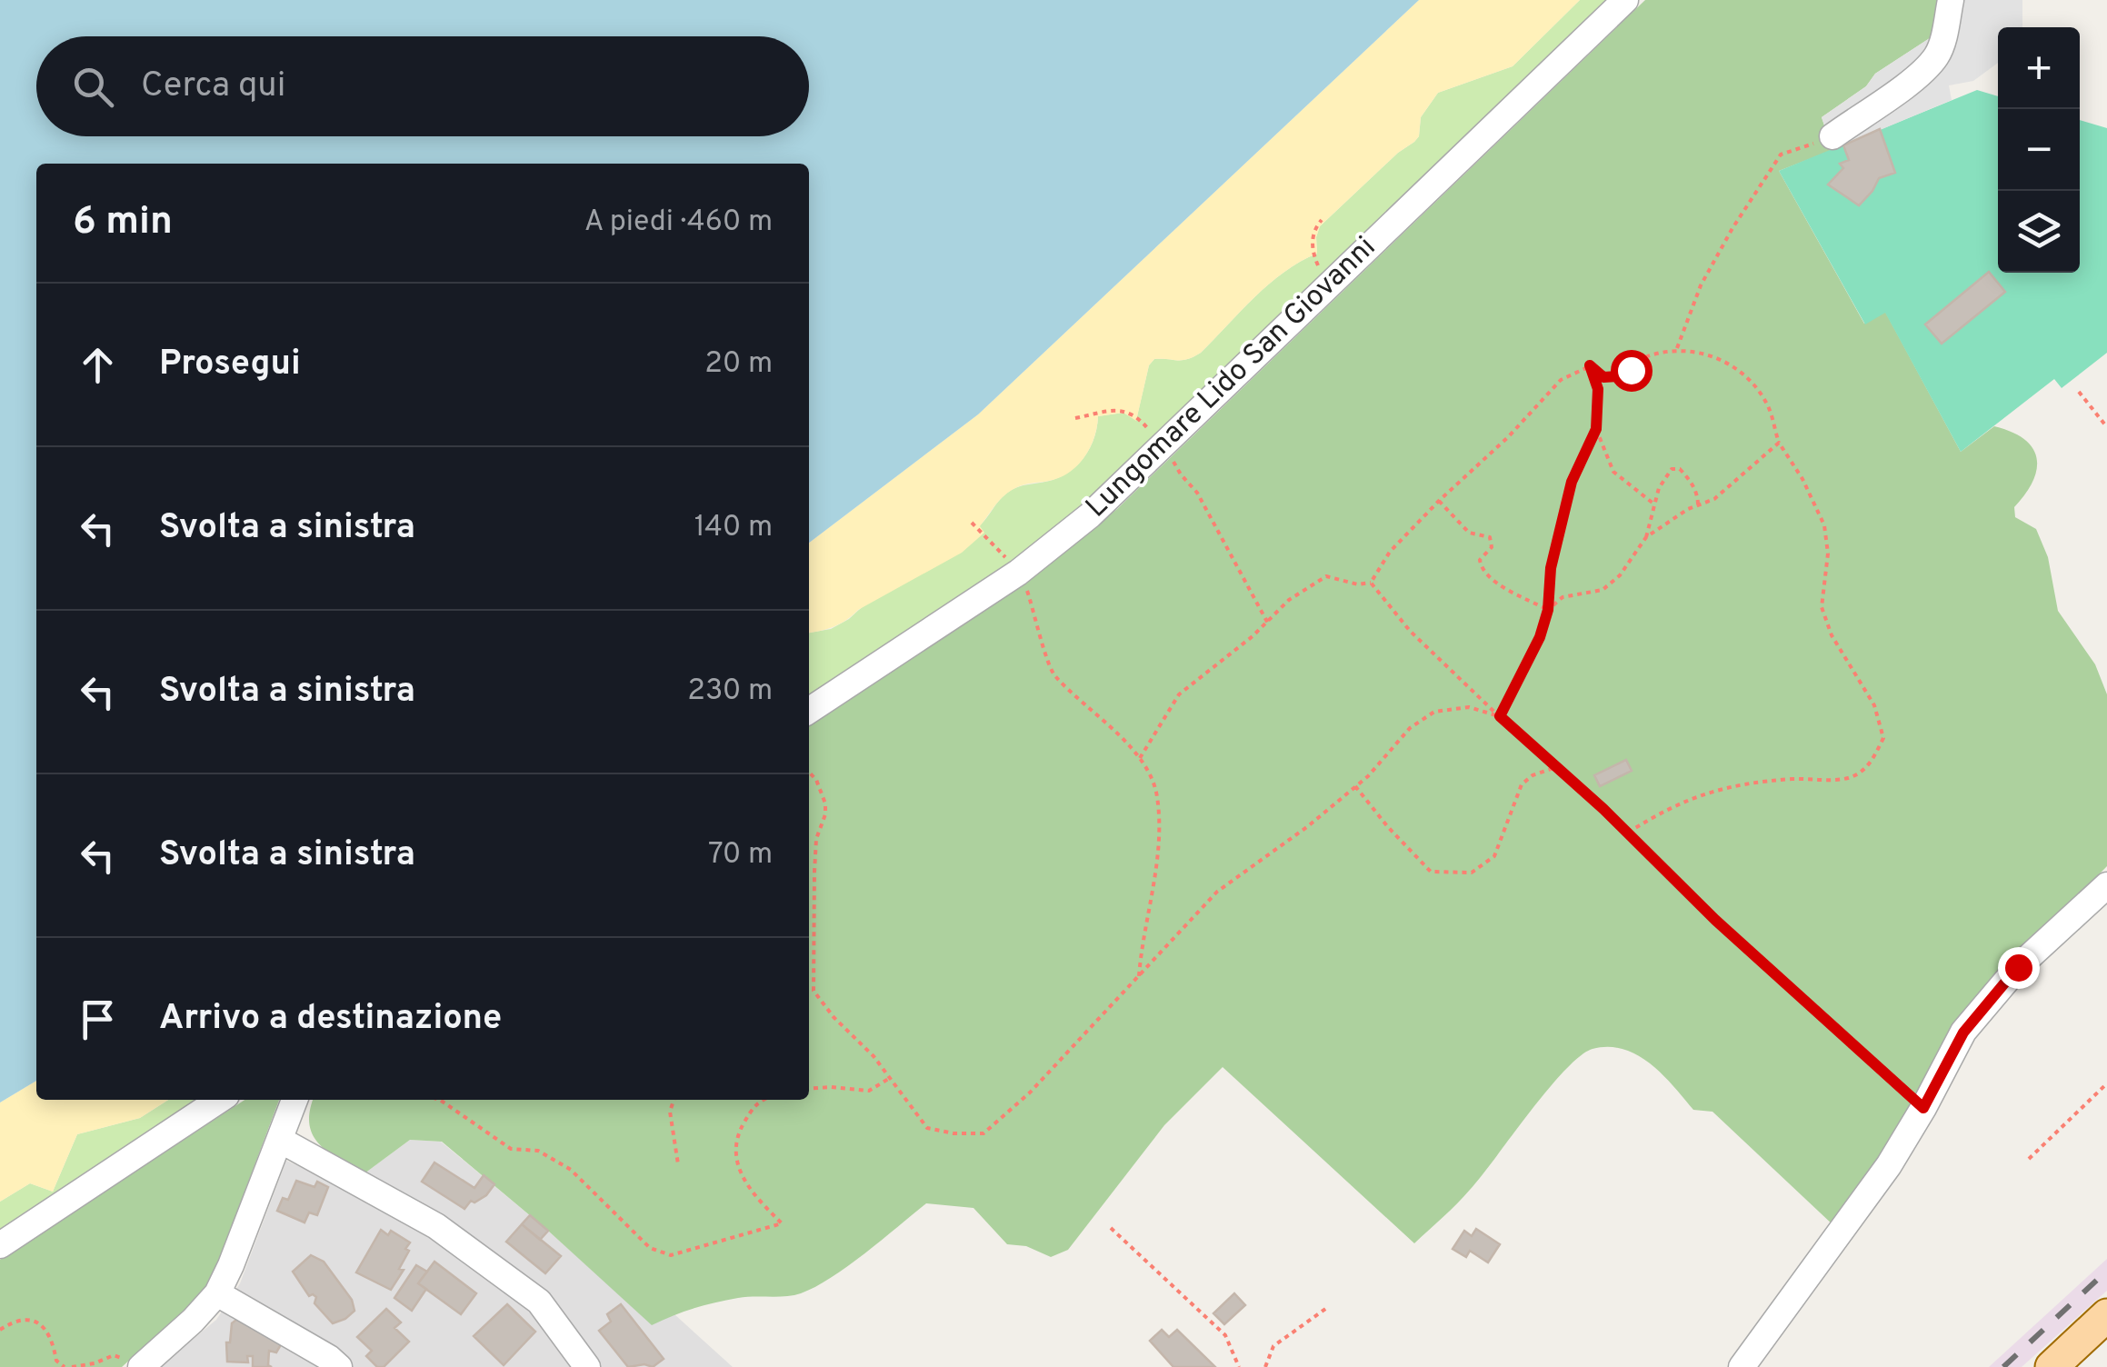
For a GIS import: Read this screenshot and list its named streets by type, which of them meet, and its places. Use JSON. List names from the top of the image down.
{
  "streets": {
    "street": ["Lungomare Lido San Giovanni"]
  },
  "page": {
    "map_buttons": ["+", "−"],
    "search": "Cerca qui",
    "heading": ["6 min", "A piedi · 460 m"],
    "list": [
      ["Prosegui", "20 m"],
      ["Svolta a sinistra", "140 m"],
      ["Svolta a sinistra", "230 m"],
      ["Svolta a sinistra", "70 m"],
      "Arrivo a destinazione"
    ]
  }
}
